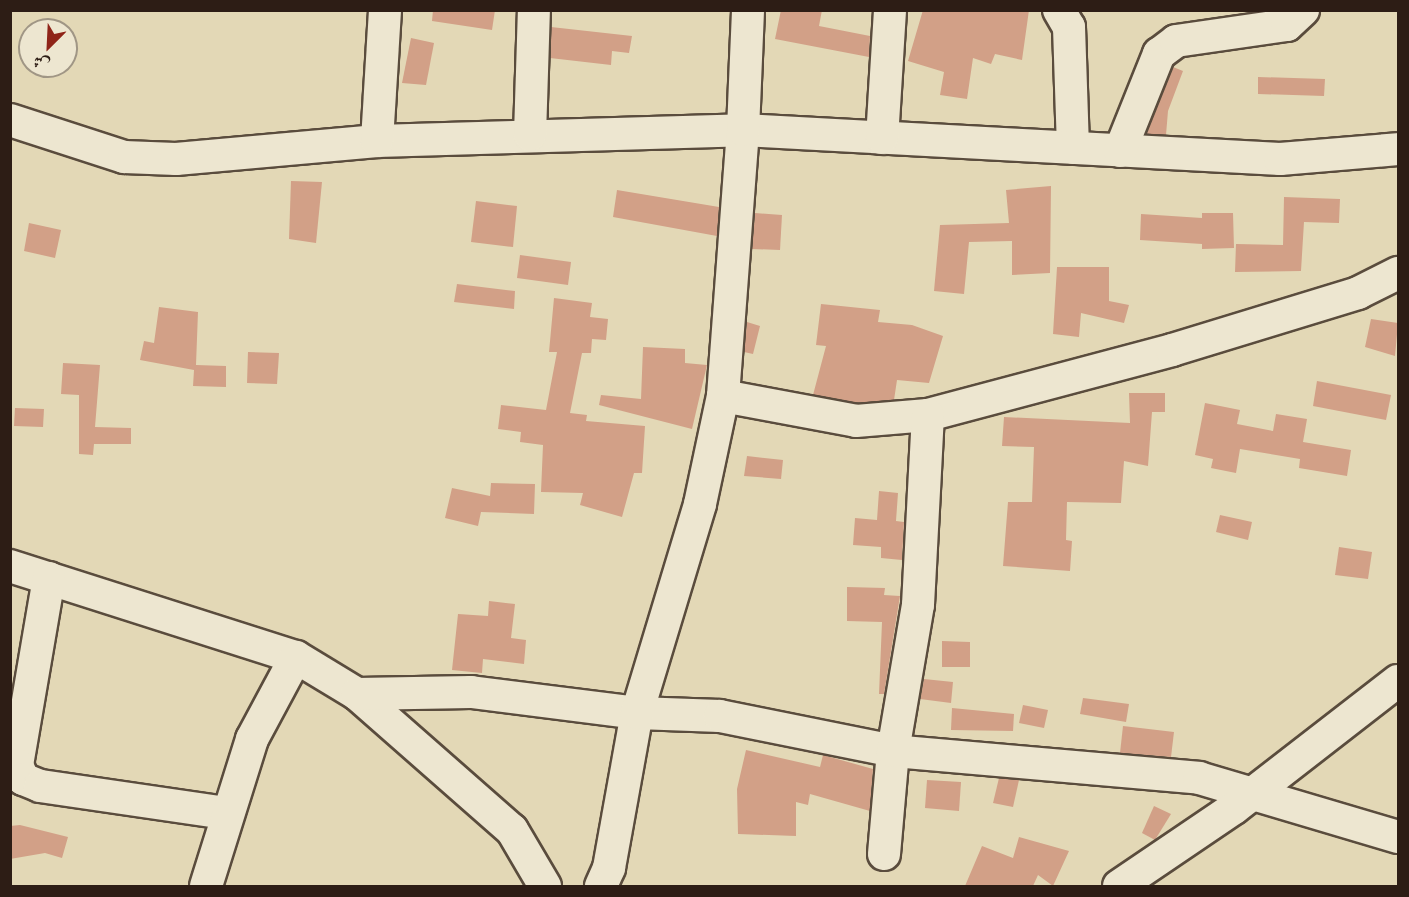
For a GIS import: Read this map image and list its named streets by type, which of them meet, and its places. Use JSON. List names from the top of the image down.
{
  "north": "bottom left"
}
